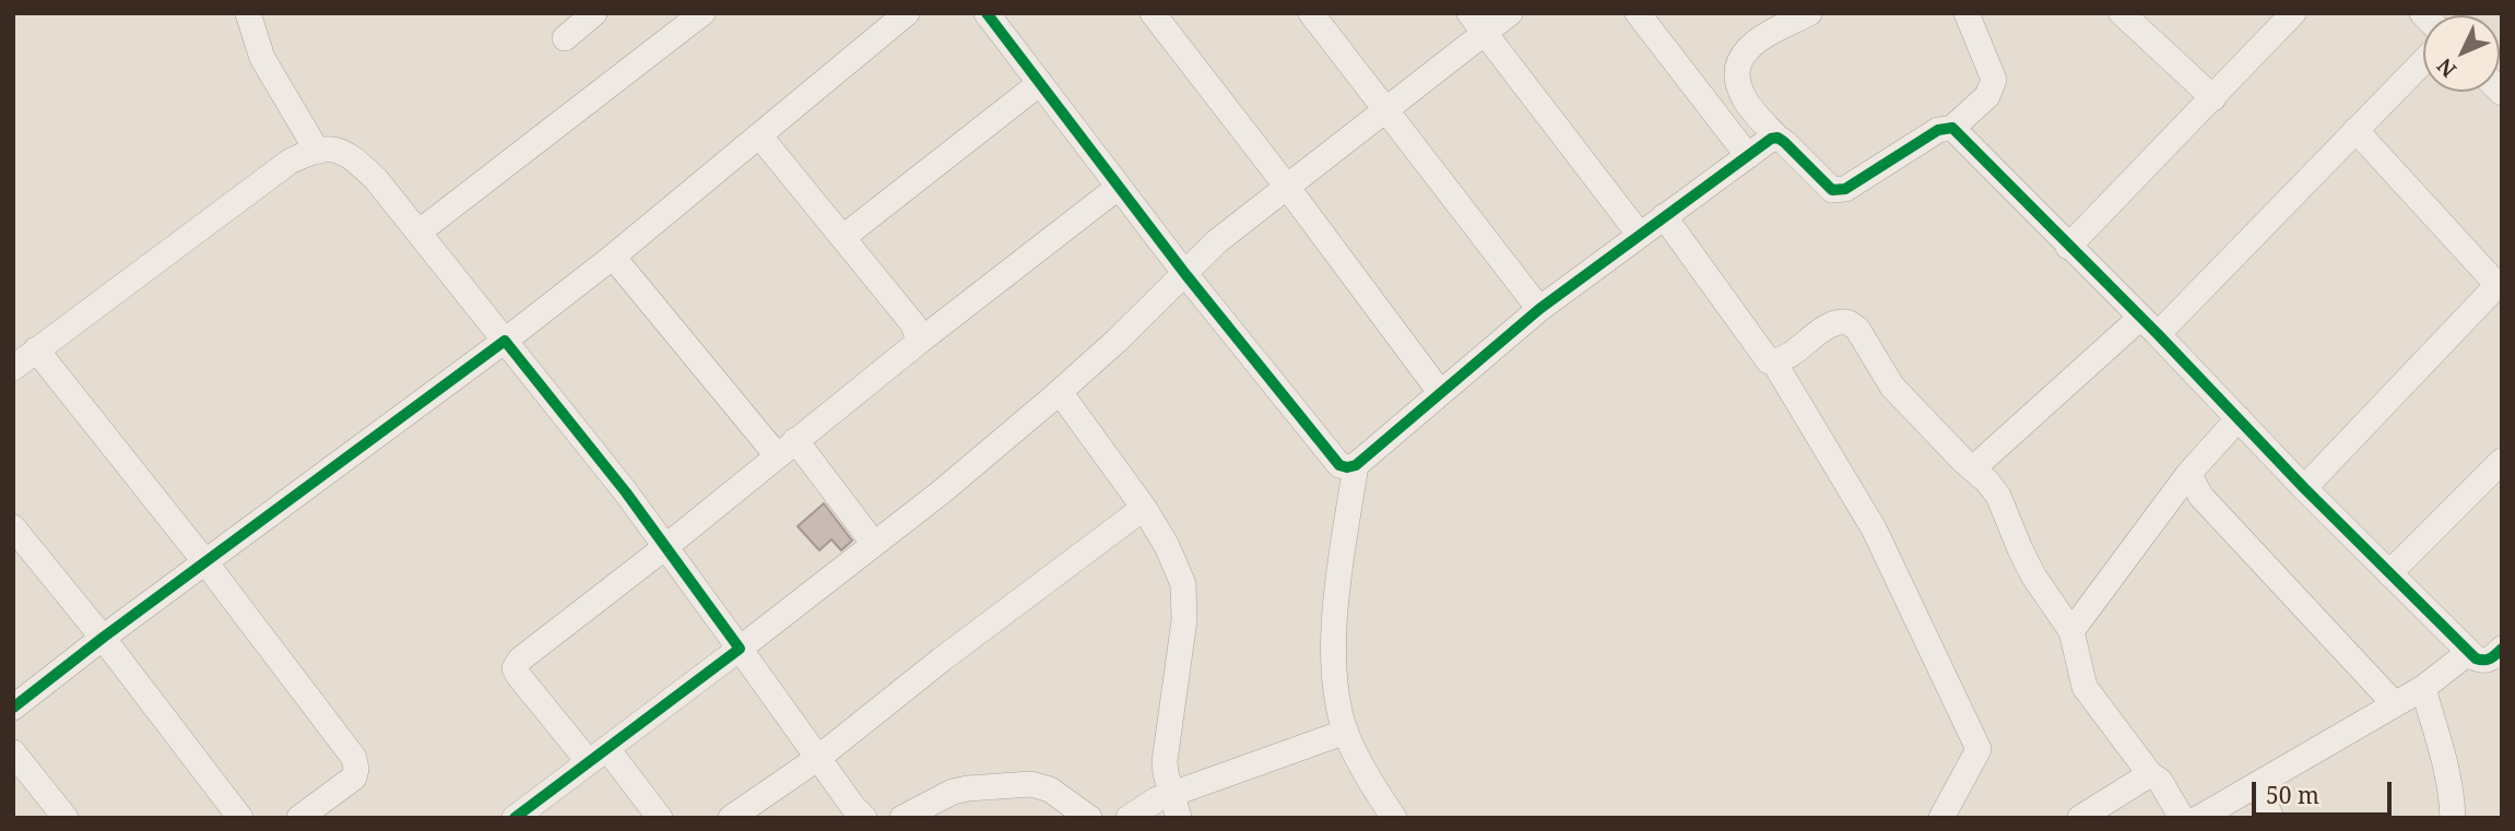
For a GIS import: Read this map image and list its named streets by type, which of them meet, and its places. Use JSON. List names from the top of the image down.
{
  "scale_bar": "50 m",
  "north": "bottom left"
}
